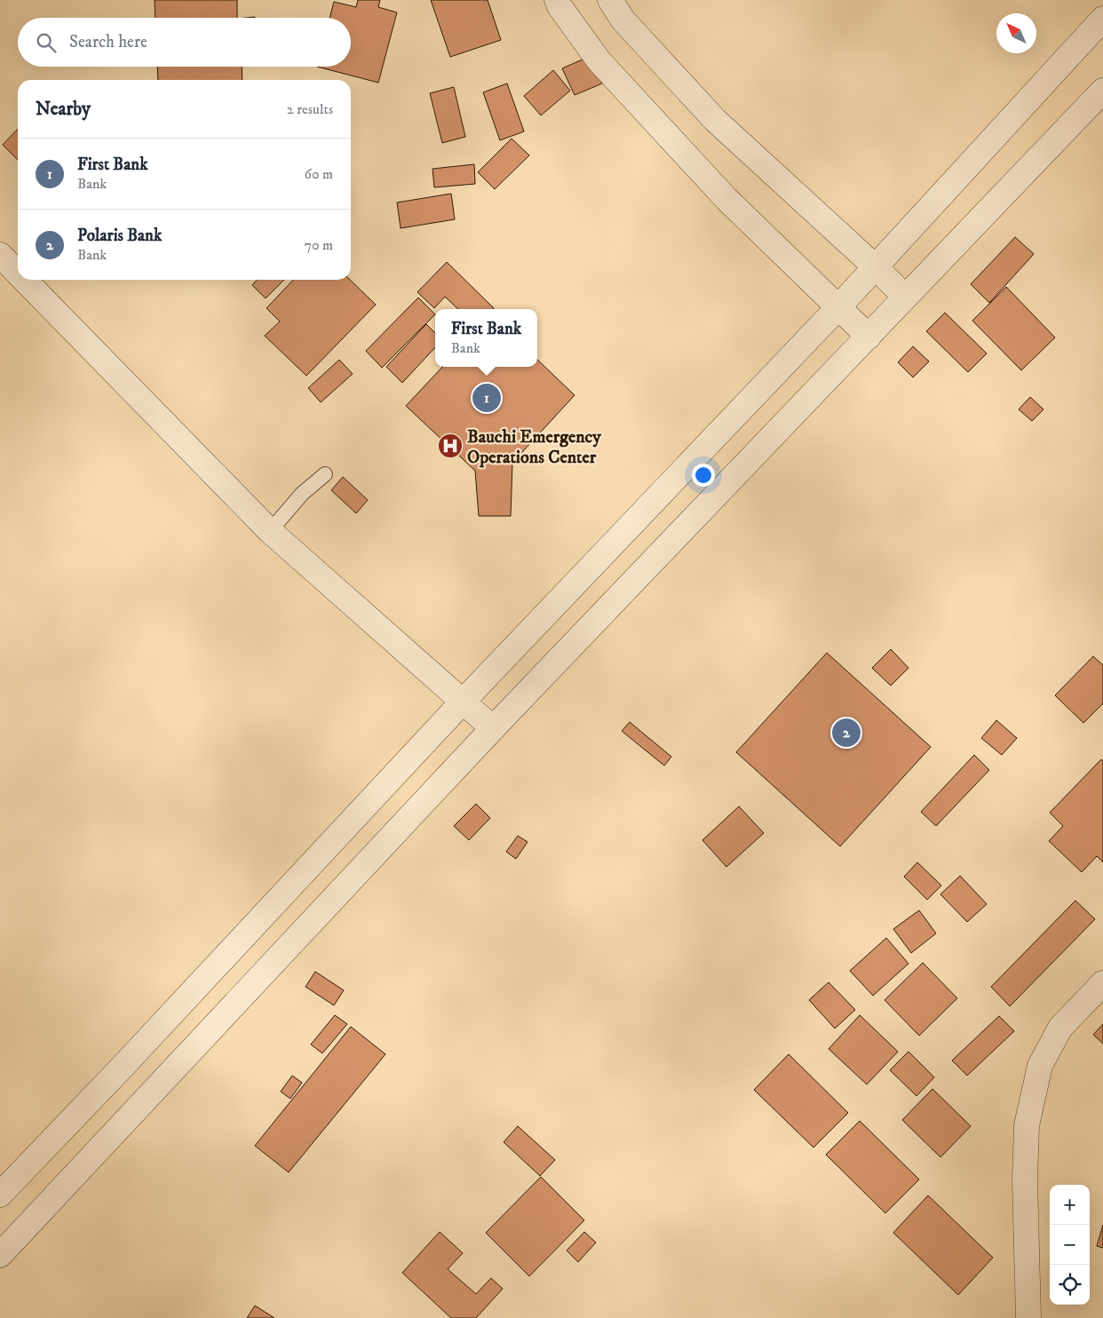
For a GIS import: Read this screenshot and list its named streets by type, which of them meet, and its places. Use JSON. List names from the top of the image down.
{
  "places": {
    "hospital": ["Bauchi Emergency Operations Center"]
  },
  "north": "top left",
  "page": {
    "search": "Search here",
    "heading": ["Nearby", "2 results"],
    "list": [
      {
        "mark": "1",
        "name": "First Bank",
        "note": "Bank",
        "value": "60 m"
      },
      {
        "mark": "2",
        "name": "Polaris Bank",
        "note": "Bank",
        "value": "70 m"
      }
    ],
    "popup": ["First Bank", "Bank"],
    "pins": ["1", "2"],
    "map_buttons": ["+", "−"]
  }
}
